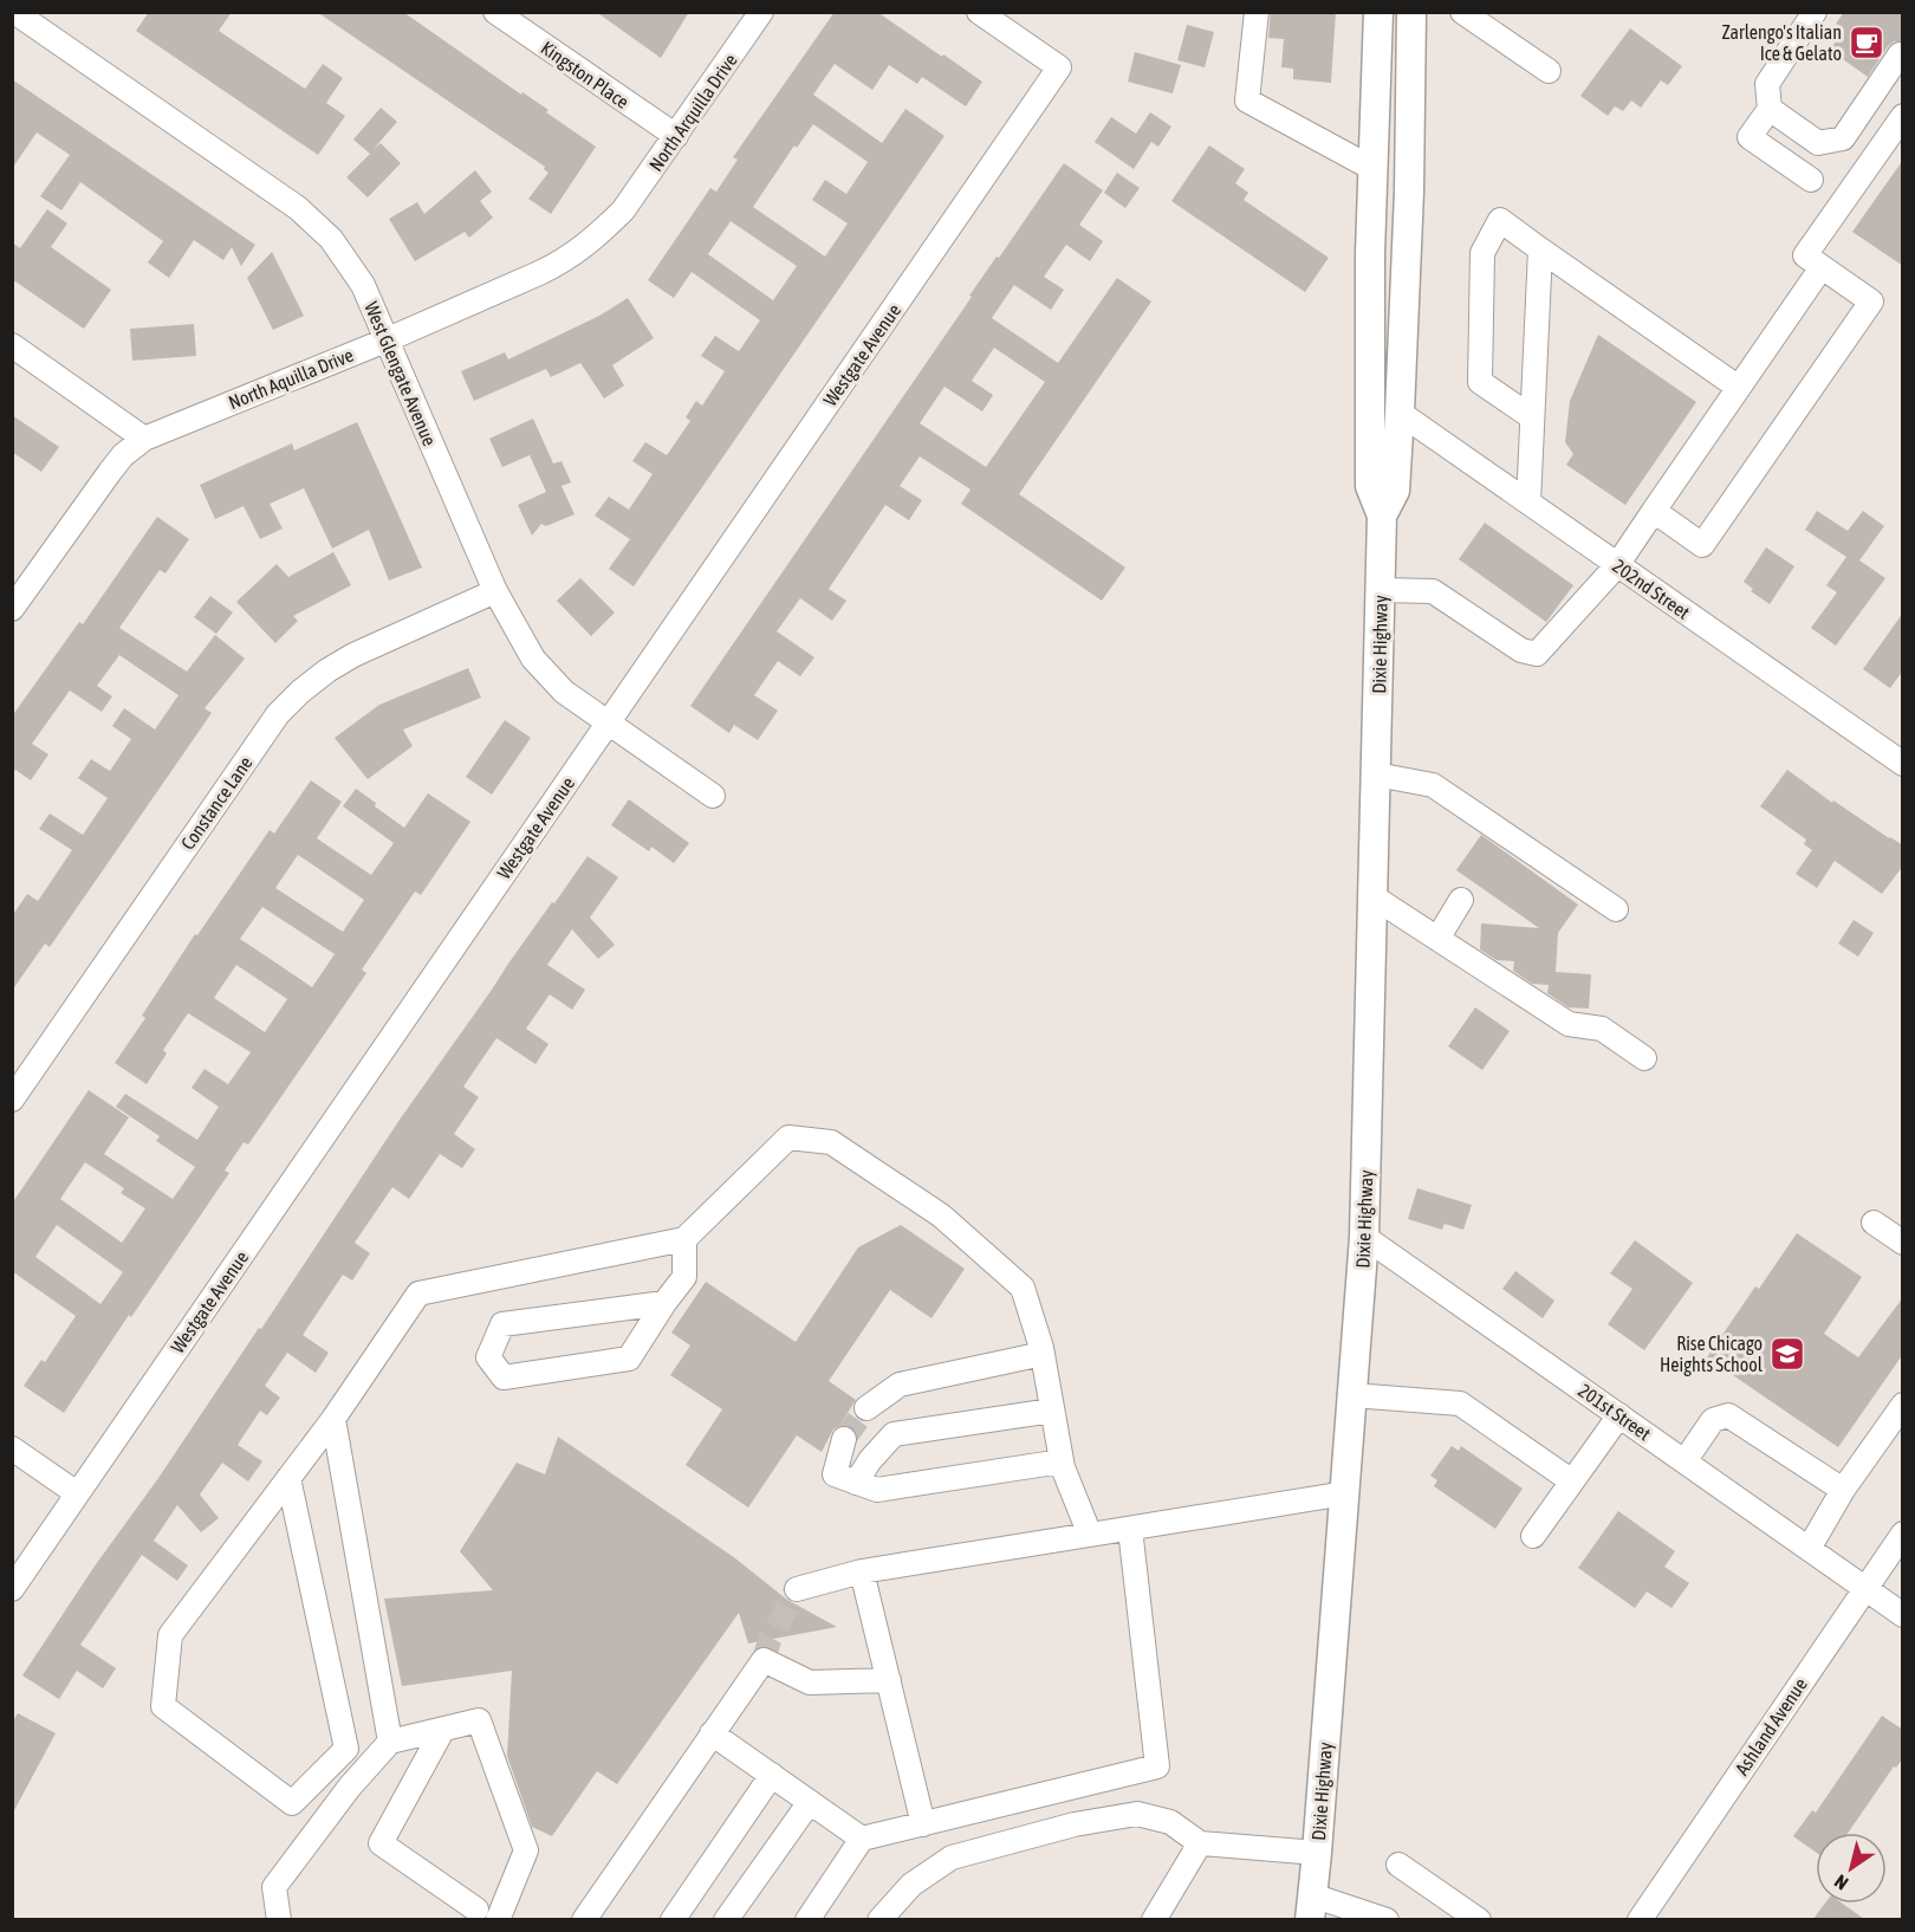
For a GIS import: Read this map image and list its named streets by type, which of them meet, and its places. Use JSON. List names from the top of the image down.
{
  "streets": {
    "main road": ["Dixie Highway"],
    "street": [
      "Kingston Place",
      "North Arquilla Drive",
      "Westgate Avenue",
      "West Glengate Avenue",
      "North Aquilla Drive",
      "202nd Street",
      "Constance Lane",
      "201st Street",
      "Ashland Avenue"
    ]
  },
  "crossings": [
    ["Kingston Place", "North Arquilla Drive"],
    ["North Arquilla Drive", "North Aquilla Drive"],
    ["Westgate Avenue", "West Glengate Avenue"],
    ["West Glengate Avenue", "North Aquilla Drive"],
    ["West Glengate Avenue", "Constance Lane"],
    ["202nd Street", "Dixie Highway"],
    ["Dixie Highway", "201st Street"],
    ["201st Street", "Ashland Avenue"]
  ],
  "places": {
    "cafe": ["Zarlengo's Italian Ice & Gelato"],
    "school or university": ["Rise Chicago Heights School"]
  },
  "north": "bottom left"
}
